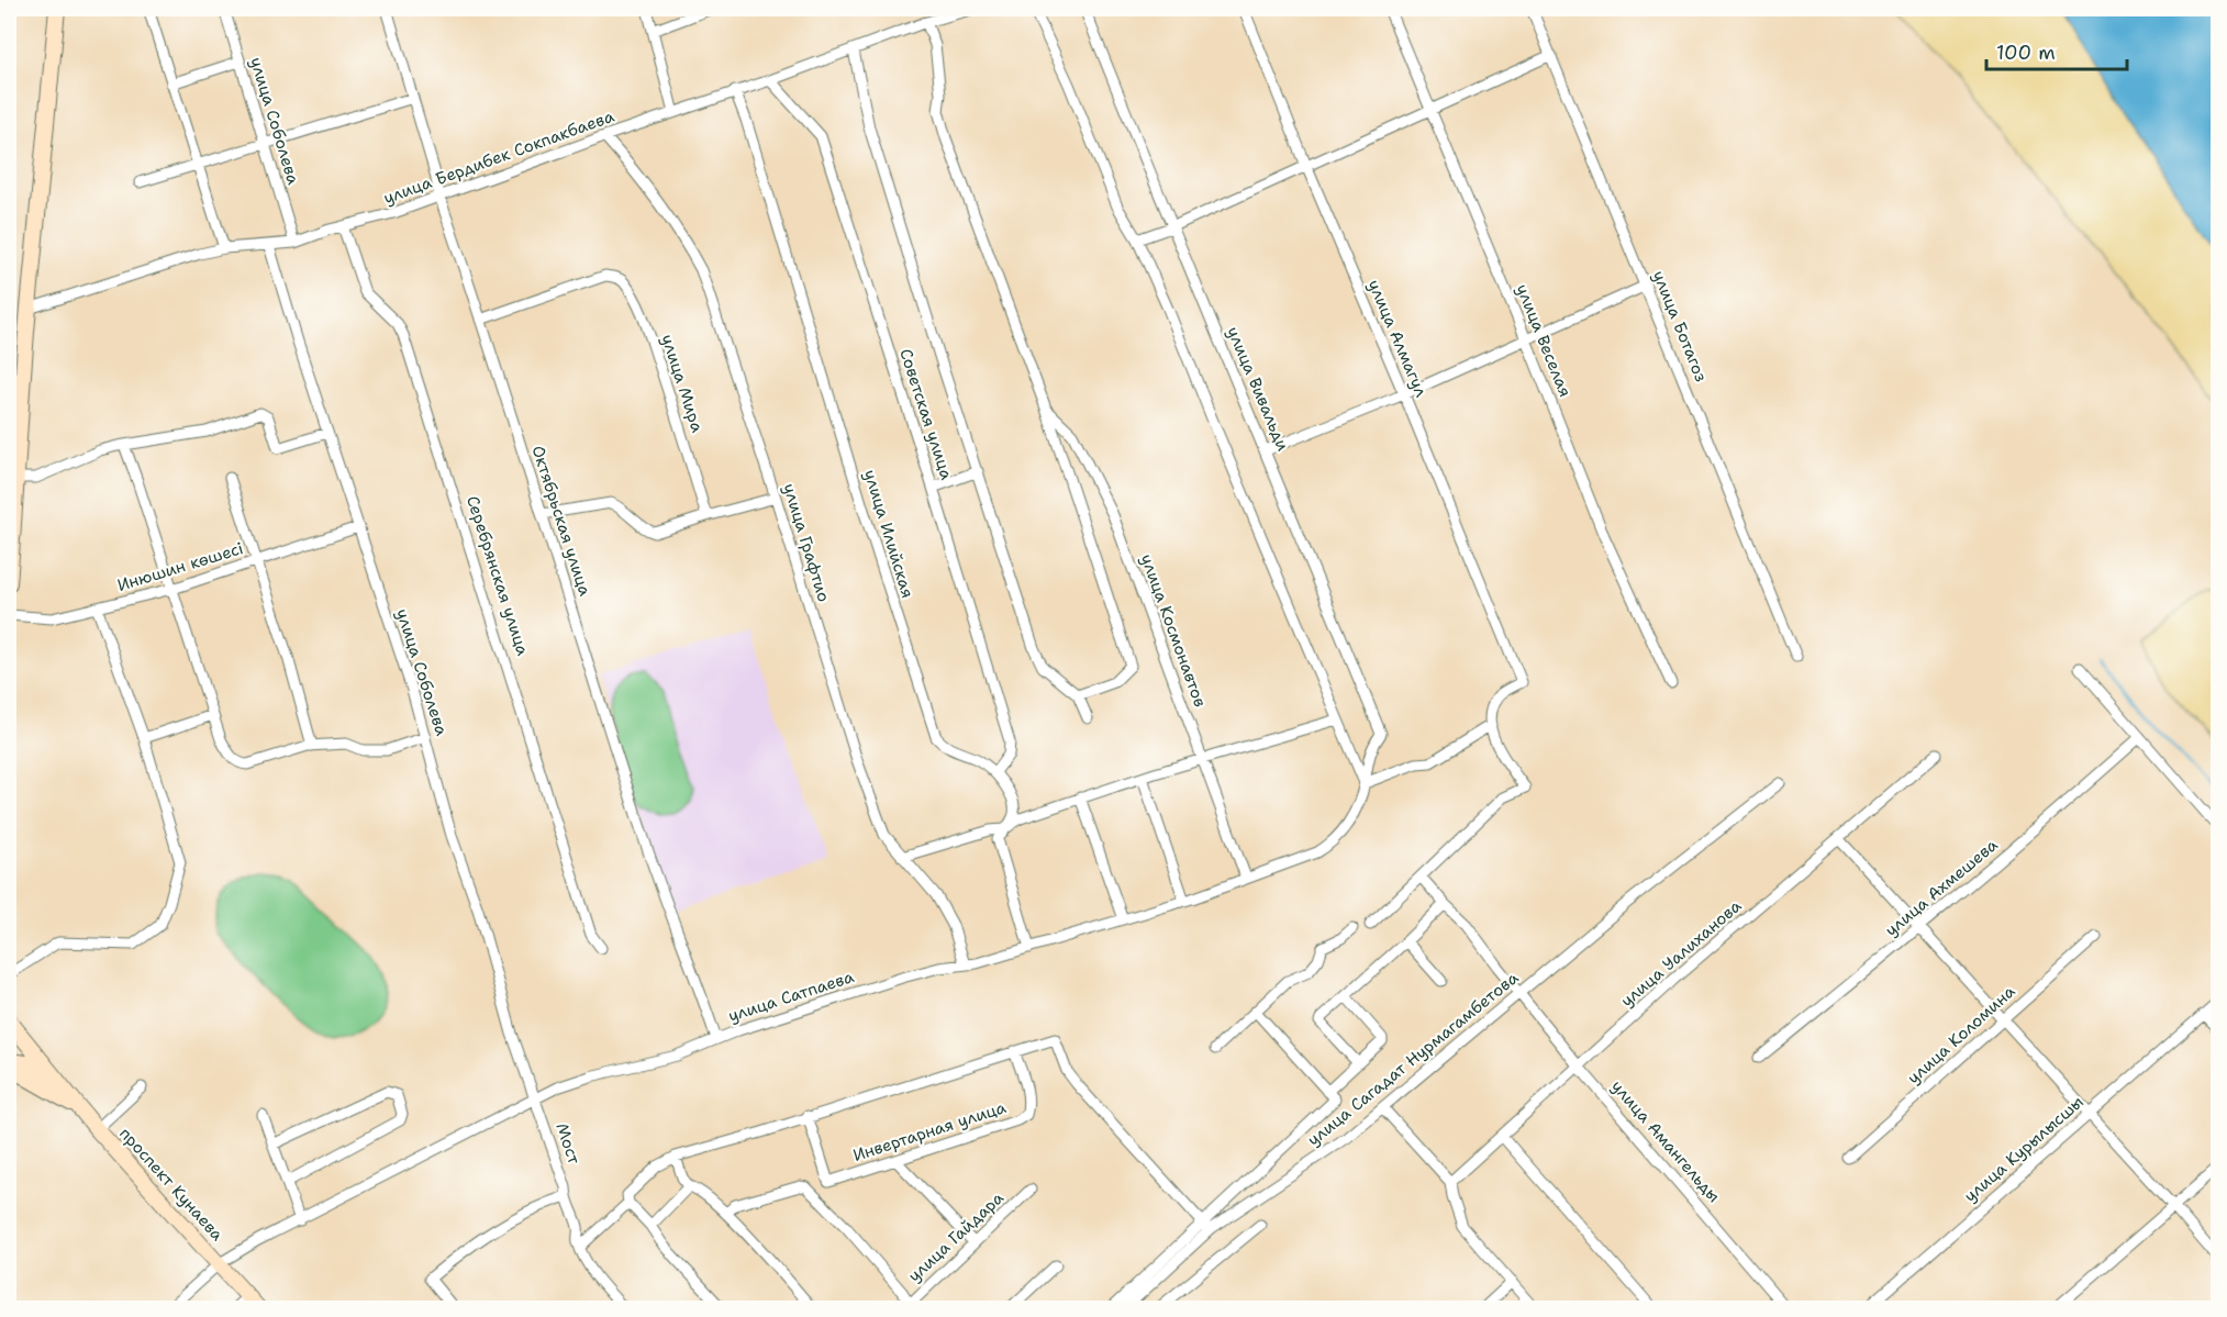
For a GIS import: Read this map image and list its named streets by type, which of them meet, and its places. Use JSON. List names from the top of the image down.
{
  "streets": {
    "main road": ["проспект Кунаева"],
    "street": [
      "улица Соболева",
      "улица Бердибек Сокпакбаева",
      "улица Ботагоз",
      "улица Алмагул",
      "улица Веселая",
      "улица Мира",
      "улица Вивальди",
      "Советская улица",
      "Октябрьская улица",
      "улица Илийская",
      "улица Графтио",
      "Инюшин көшесі",
      "Серебрянская улица",
      "улица Космонавтов",
      "улица Ахмешева",
      "улица Уалиханова",
      "улица Сатпаева",
      "улица Коломина",
      "улица Сагадат Нурмагамбетова",
      "Инвертарная улица",
      "улица Амангельды",
      "Мост",
      "улица Курылысшы",
      "улица Гайдара"
    ]
  },
  "crossings": [
    ["улица Соболева", "улица Бердибек Сокпакбаева"],
    ["улица Соболева", "Инюшин көшесі"],
    ["улица Соболева", "улица Сатпаева"],
    ["улица Соболева", "Мост"],
    ["улица Бердибек Сокпакбаева", "Советская улица"],
    ["улица Бердибек Сокпакбаева", "Октябрьская улица"],
    ["улица Бердибек Сокпакбаева", "улица Илийская"],
    ["улица Бердибек Сокпакбаева", "улица Графтио"],
    ["улица Бердибек Сокпакбаева", "Серебрянская улица"],
    ["улица Бердибек Сокпакбаева", "улица Космонавтов"],
    ["улица Мира", "Октябрьская улица"],
    ["улица Вивальди", "улица Сатпаева"],
    ["Советская улица", "улица Илийская"],
    ["Октябрьская улица", "улица Сатпаева"],
    ["улица Графтио", "улица Сатпаева"],
    ["улица Космонавтов", "улица Сатпаева"],
    ["улица Уалиханова", "улица Амангельды"],
    ["улица Сатпаева", "проспект Кунаева"],
    ["улица Сагадат Нурмагамбетова", "улица Амангельды"]
  ],
  "scale_bar": "100 m"
}
